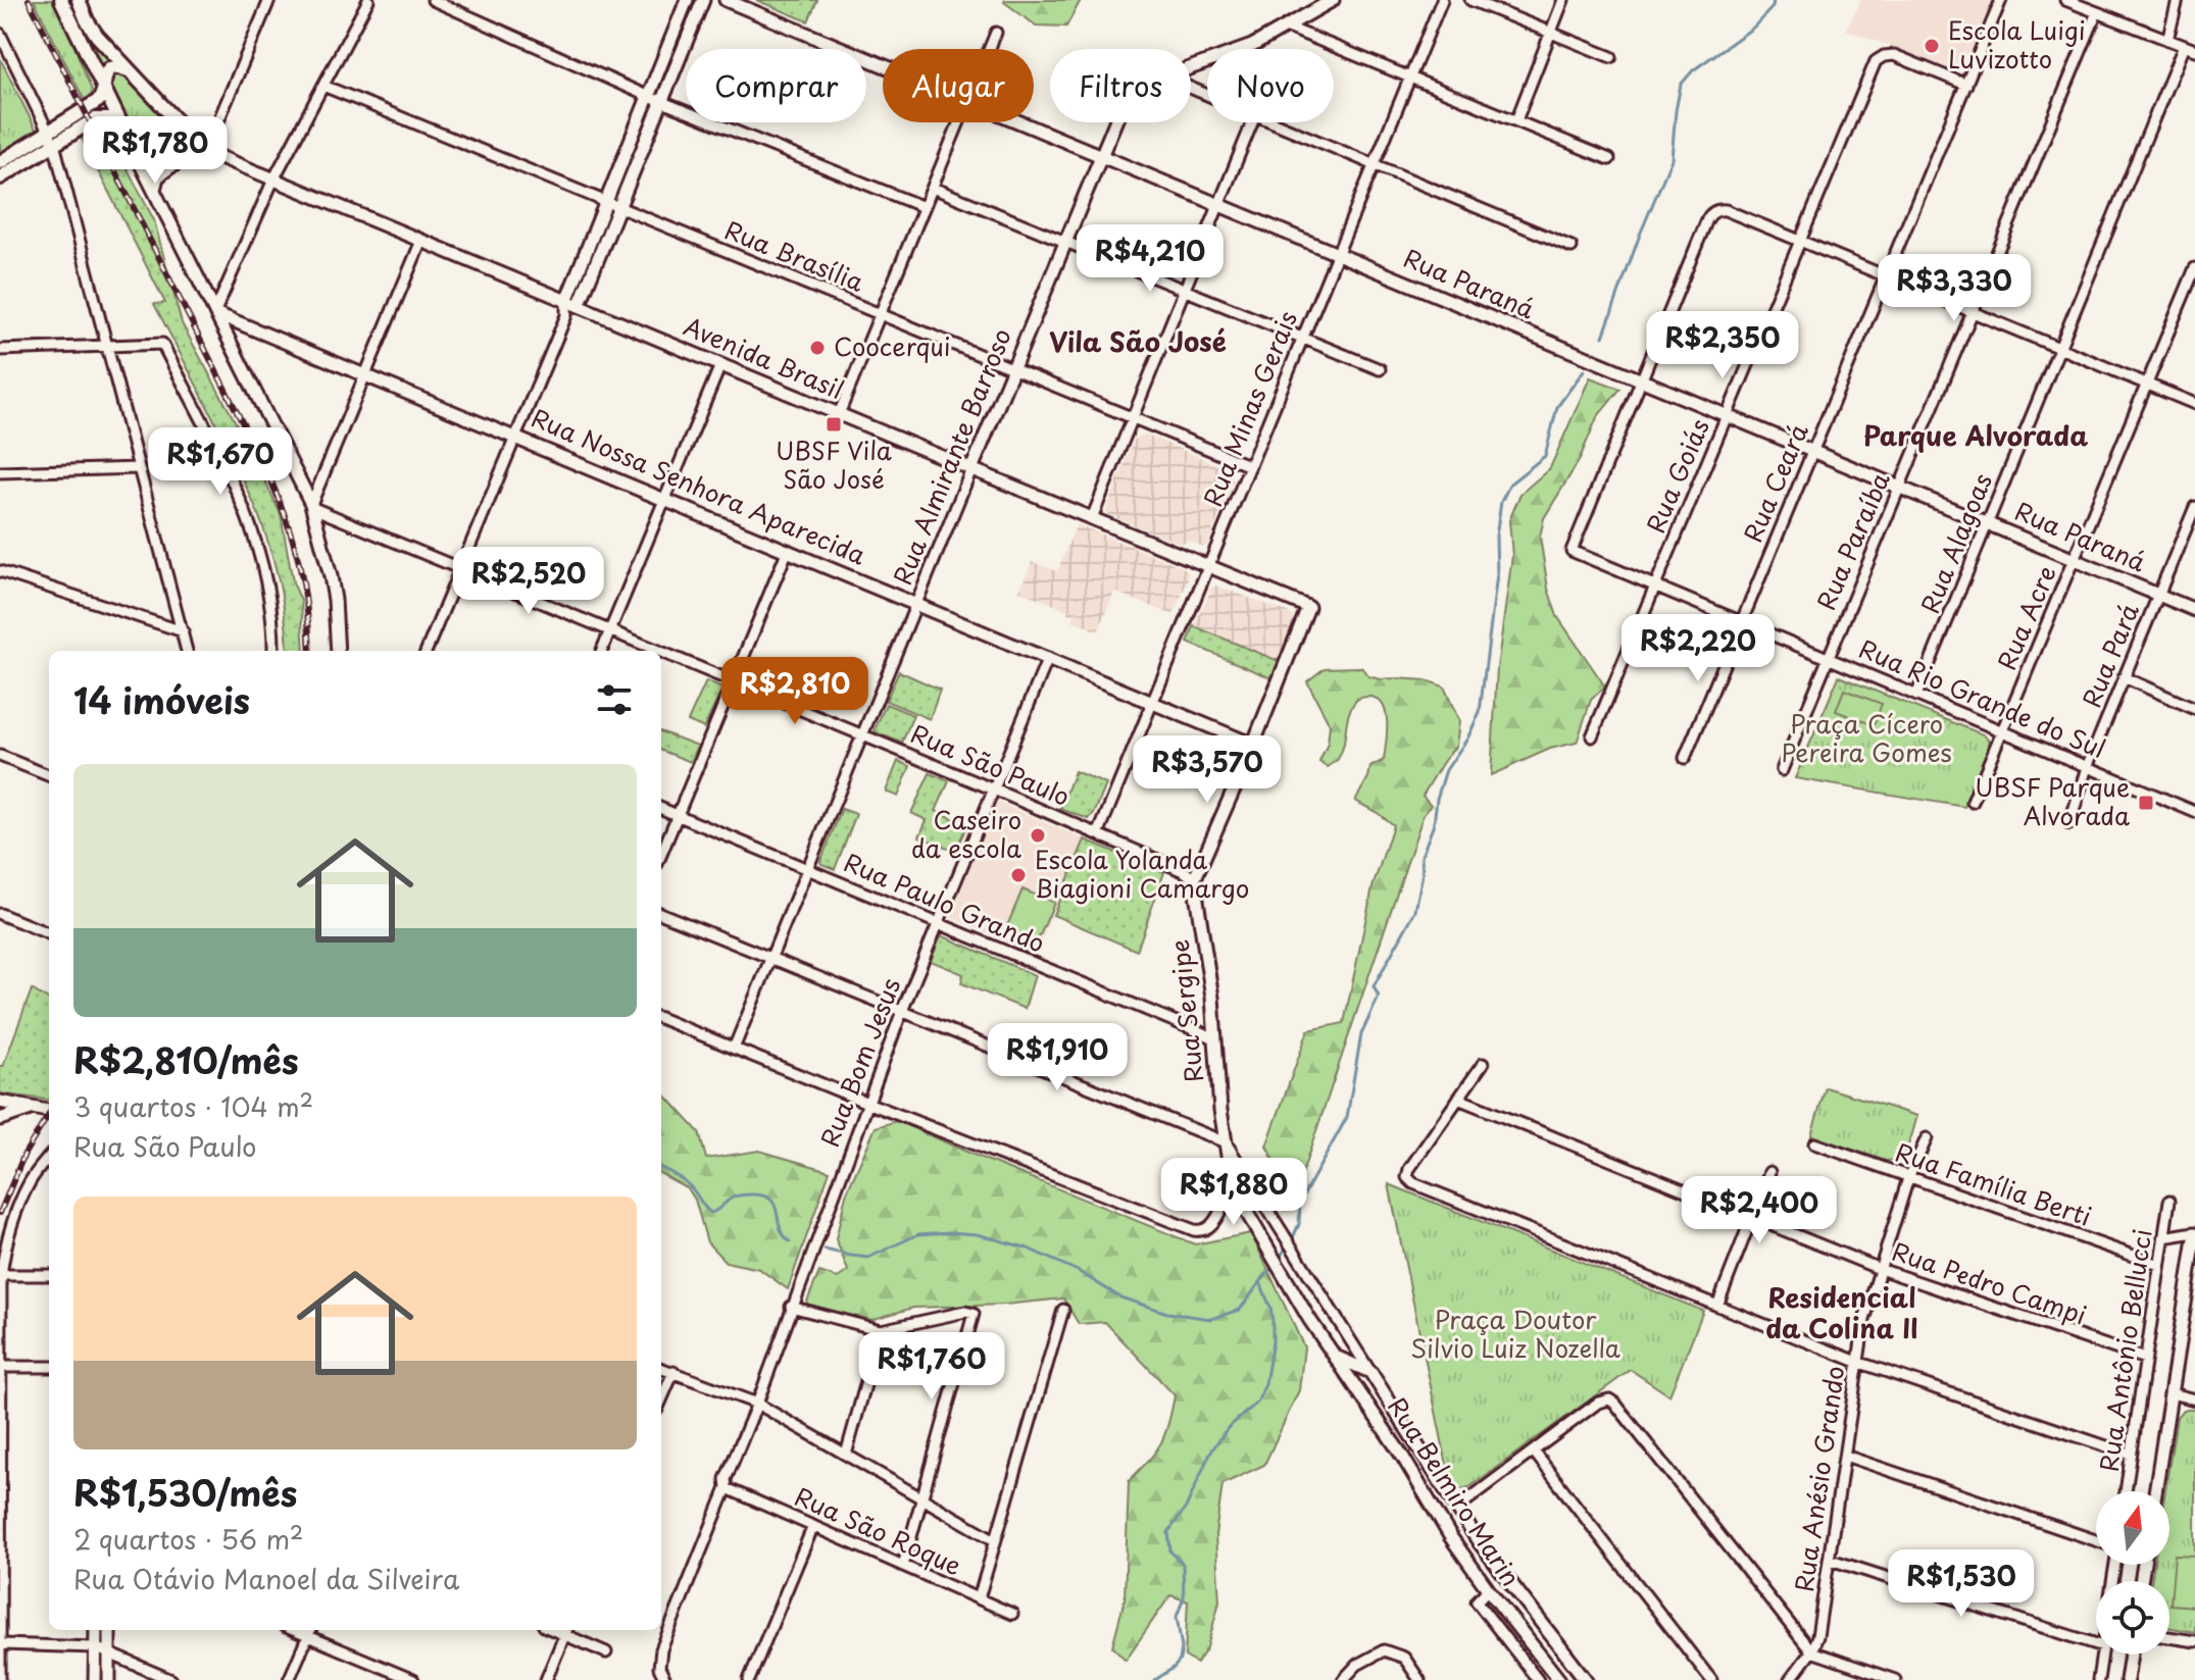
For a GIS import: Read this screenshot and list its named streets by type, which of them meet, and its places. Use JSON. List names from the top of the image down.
{
  "streets": {
    "street": [
      "Rua Brasília",
      "Rua Paraná",
      "Avenida Brasil",
      "Rua Minas Gerais",
      "Rua Almirante Barroso",
      "Rua Goiás",
      "Rua Ceará",
      "Rua Nossa Senhora Aparecida",
      "Rua Paraíba",
      "Rua Alagoas",
      "Rua Acre",
      "Rua Pará",
      "Rua Rio Grande do Sul",
      "Rua São Paulo",
      "Rua Paulo Grando",
      "Rua Sergipe",
      "Rua Bom Jesus",
      "Rua Família Berti",
      "Rua Pedro Campi",
      "Rua Antônio Bellucci",
      "Rua Anésio Grando",
      "Rua Belmiro Marin",
      "Rua São Roque"
    ]
  },
  "crossings": [
    ["Rua Brasília", "Rua Minas Gerais"],
    ["Rua Brasília", "Rua Almirante Barroso"],
    ["Rua Paraná", "Rua Minas Gerais"],
    ["Rua Paraná", "Rua Almirante Barroso"],
    ["Rua Paraná", "Rua Goiás"],
    ["Rua Paraná", "Rua Ceará"],
    ["Rua Paraná", "Rua Paraíba"],
    ["Rua Paraná", "Rua Alagoas"],
    ["Rua Paraná", "Rua Acre"],
    ["Rua Paraná", "Rua Pará"],
    ["Rua Paraná", "Rua Rio Grande do Sul"],
    ["Avenida Brasil", "Rua Minas Gerais"],
    ["Avenida Brasil", "Rua Almirante Barroso"],
    ["Avenida Brasil", "Rua Nossa Senhora Aparecida"],
    ["Rua Minas Gerais", "Rua Nossa Senhora Aparecida"],
    ["Rua Minas Gerais", "Rua São Paulo"],
    ["Rua Almirante Barroso", "Rua Nossa Senhora Aparecida"],
    ["Rua Almirante Barroso", "Rua São Paulo"],
    ["Rua Almirante Barroso", "Rua Paulo Grando"],
    ["Rua Goiás", "Rua Ceará"],
    ["Rua Goiás", "Rua Rio Grande do Sul"],
    ["Rua Ceará", "Rua Rio Grande do Sul"],
    ["Rua Nossa Senhora Aparecida", "Rua Bom Jesus"],
    ["Rua Paraíba", "Rua Rio Grande do Sul"],
    ["Rua Alagoas", "Rua Rio Grande do Sul"],
    ["Rua Acre", "Rua Rio Grande do Sul"],
    ["Rua Pará", "Rua Rio Grande do Sul"],
    ["Rua São Paulo", "Rua Sergipe"],
    ["Rua São Paulo", "Rua Bom Jesus"],
    ["Rua Paulo Grando", "Rua Sergipe"],
    ["Rua Paulo Grando", "Rua Bom Jesus"],
    ["Rua Sergipe", "Rua Belmiro Marin"],
    ["Rua Bom Jesus", "Rua São Roque"],
    ["Rua Família Berti", "Rua Antônio Bellucci"],
    ["Rua Família Berti", "Rua Anésio Grando"],
    ["Rua Pedro Campi", "Rua Antônio Bellucci"],
    ["Rua Pedro Campi", "Rua Anésio Grando"]
  ],
  "districts": ["Vila São José", "Parque Alvorada", "Residencial da Colina II"],
  "parks": ["Praça Cícero Pereira Gomes", "Praça Doutor Silvio Luiz Nozella"],
  "places": {
    "other": [
      "Escola Luigi Luvizotto",
      "Coocerqui",
      "Caseiro da escola",
      "Escola Yolanda Biagioni Camargo"
    ],
    "transit": ["UBSF Vila São José", "UBSF Parque Alvorada"]
  },
  "north": "top",
  "page": {
    "chip": [
      "Comprar",
      "Alugar",
      "Filtros",
      "Novo"
    ],
    "price": [
      "R$1,780",
      "R$4,210",
      "R$3,330",
      "R$2,350",
      "R$1,670",
      "R$2,520",
      "R$2,220",
      "R$2,810",
      "R$3,570",
      "R$1,910",
      "R$1,880",
      "R$2,400",
      "R$1,760",
      "R$1,530"
    ],
    "heading": "14 imóveis",
    "list": [
      {
        "name": "R$2,810/mês",
        "note": "3 quartos · 104 m² · Rua São Paulo"
      },
      {
        "name": "R$1,530/mês",
        "note": "2 quartos · 56 m² · Rua Otávio Manoel da Silveira"
      }
    ]
  }
}
